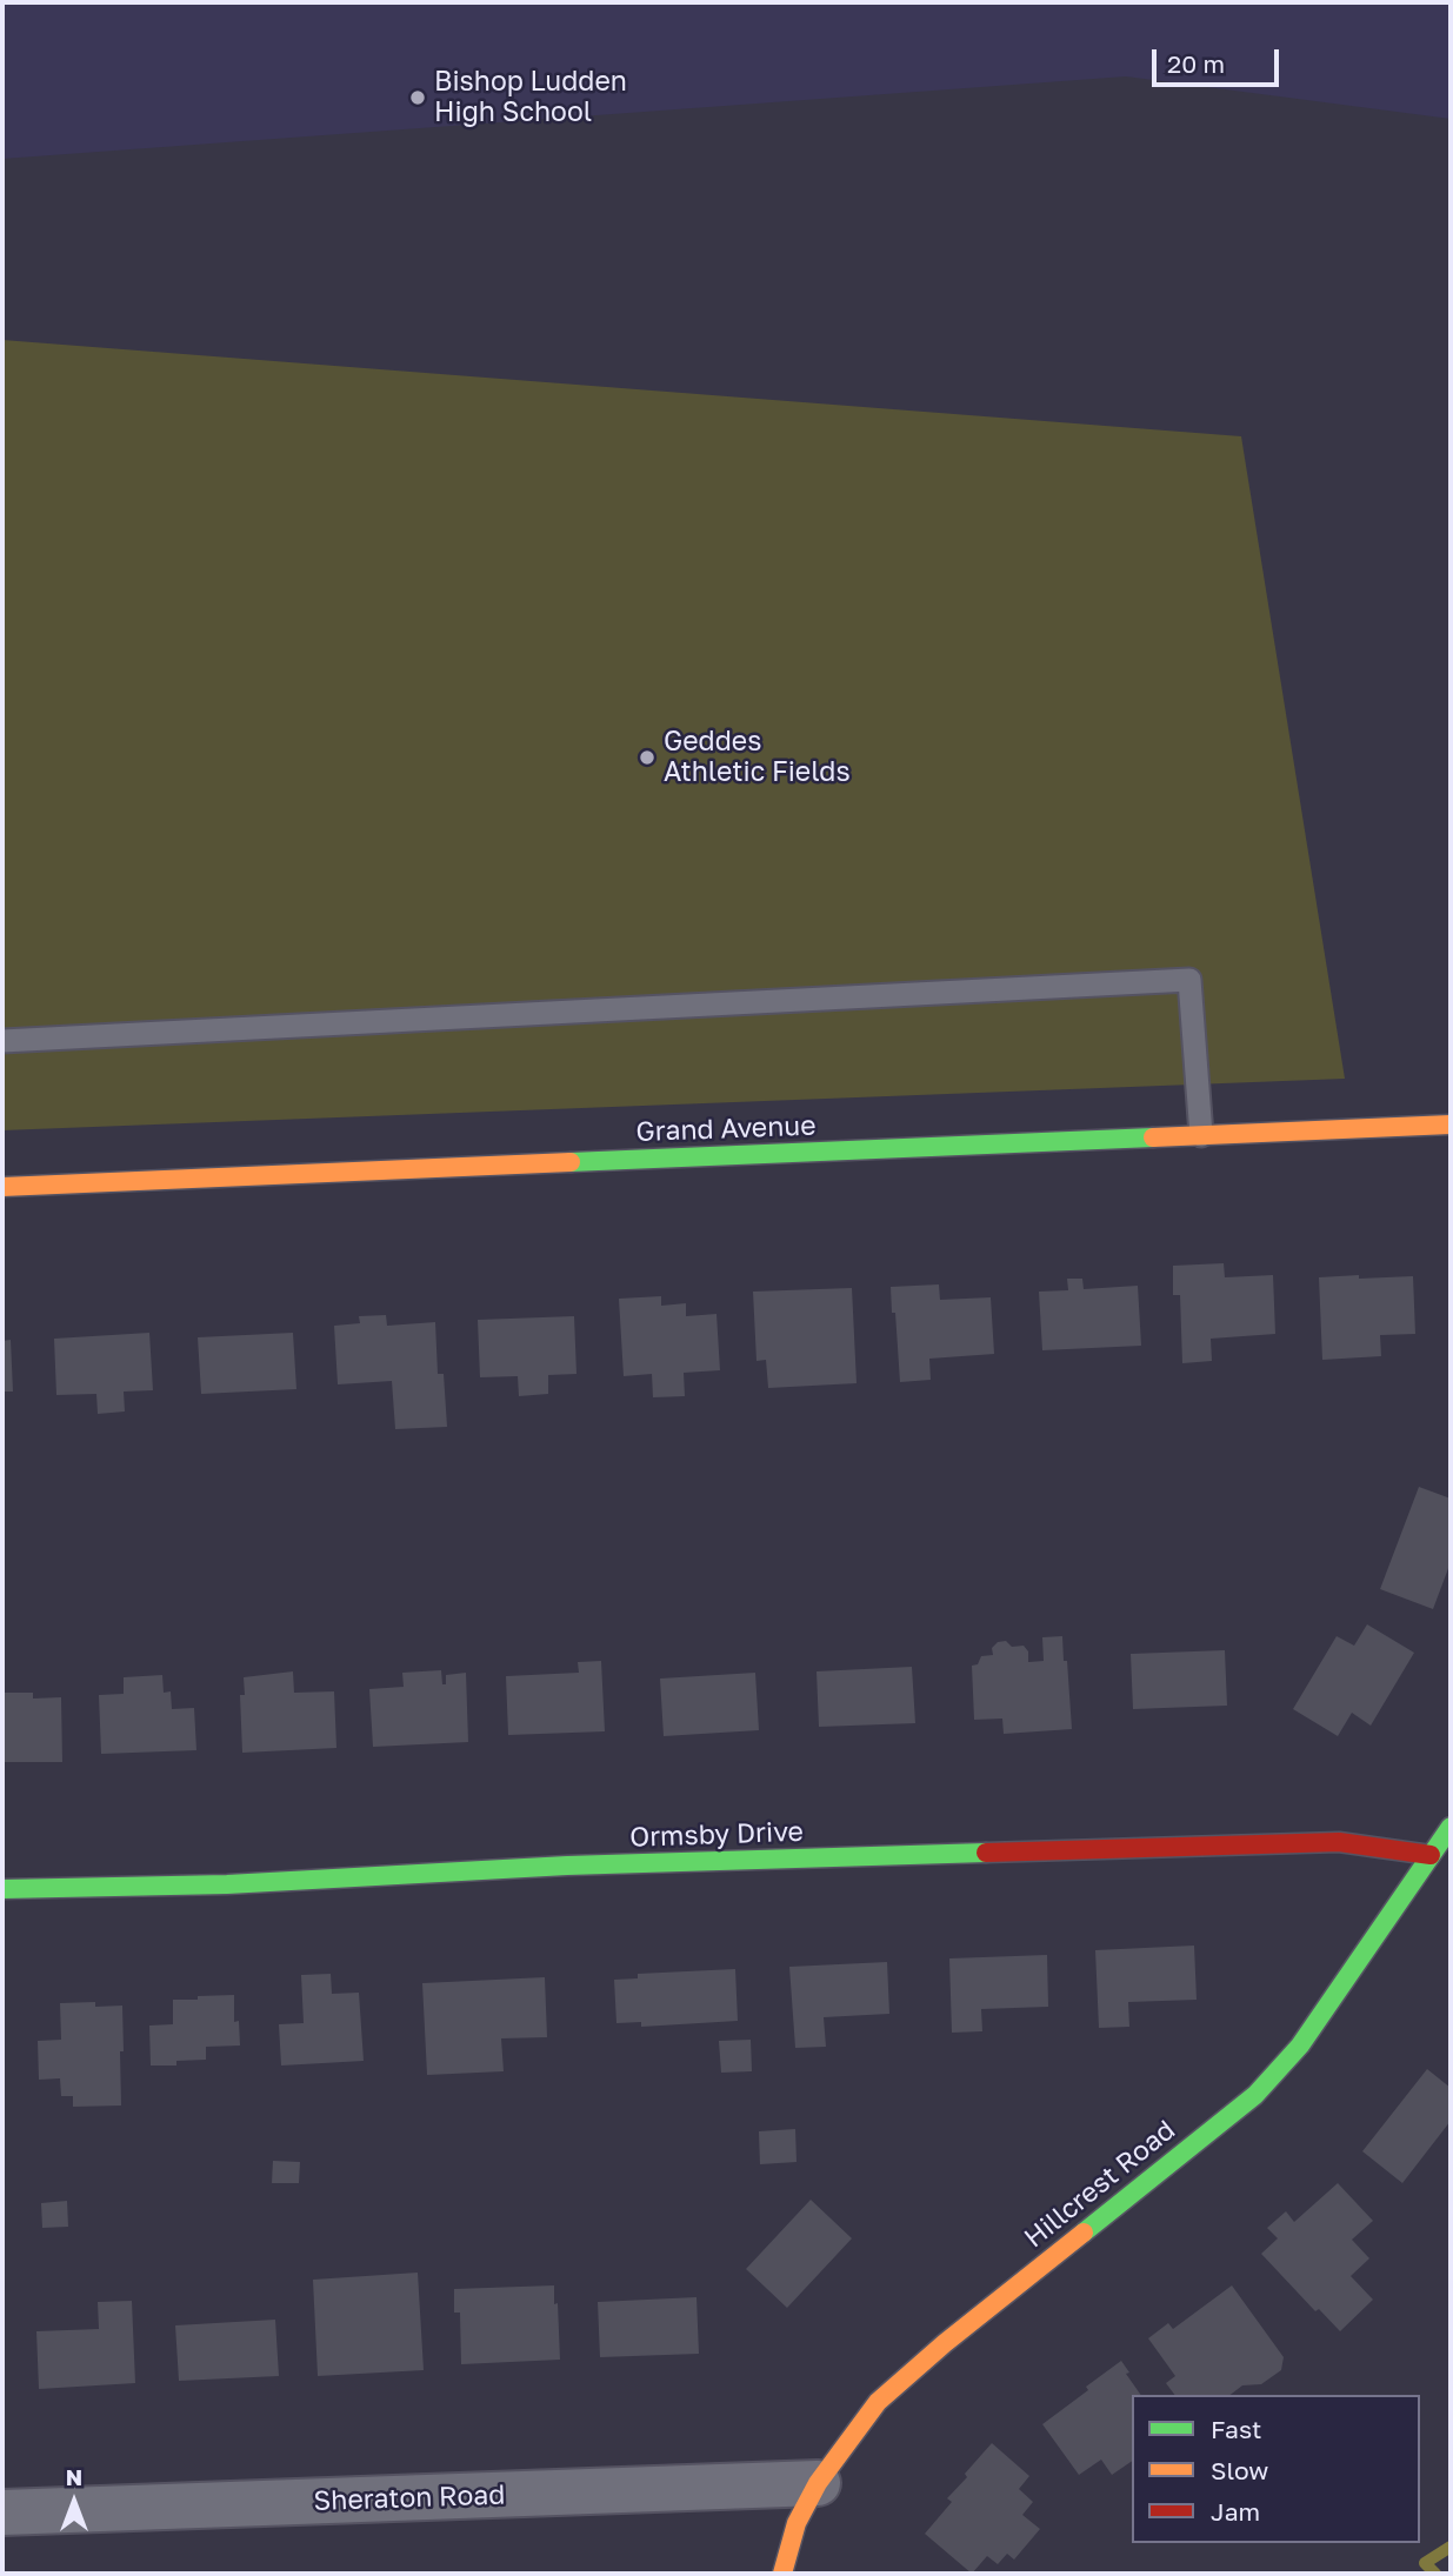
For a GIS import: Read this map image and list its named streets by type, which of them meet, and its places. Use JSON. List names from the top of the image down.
{
  "streets": {
    "street": [
      "Grand Avenue",
      "Ormsby Drive",
      "Hillcrest Road",
      "Sheraton Road"
    ]
  },
  "crossings": [
    ["Ormsby Drive", "Hillcrest Road"],
    ["Hillcrest Road", "Sheraton Road"]
  ],
  "places": ["Bishop Ludden High School", "Geddes Athletic Fields"],
  "legend": ["Fast", "Slow", "Jam"],
  "scale_bar": "20 m",
  "north": "top"
}
